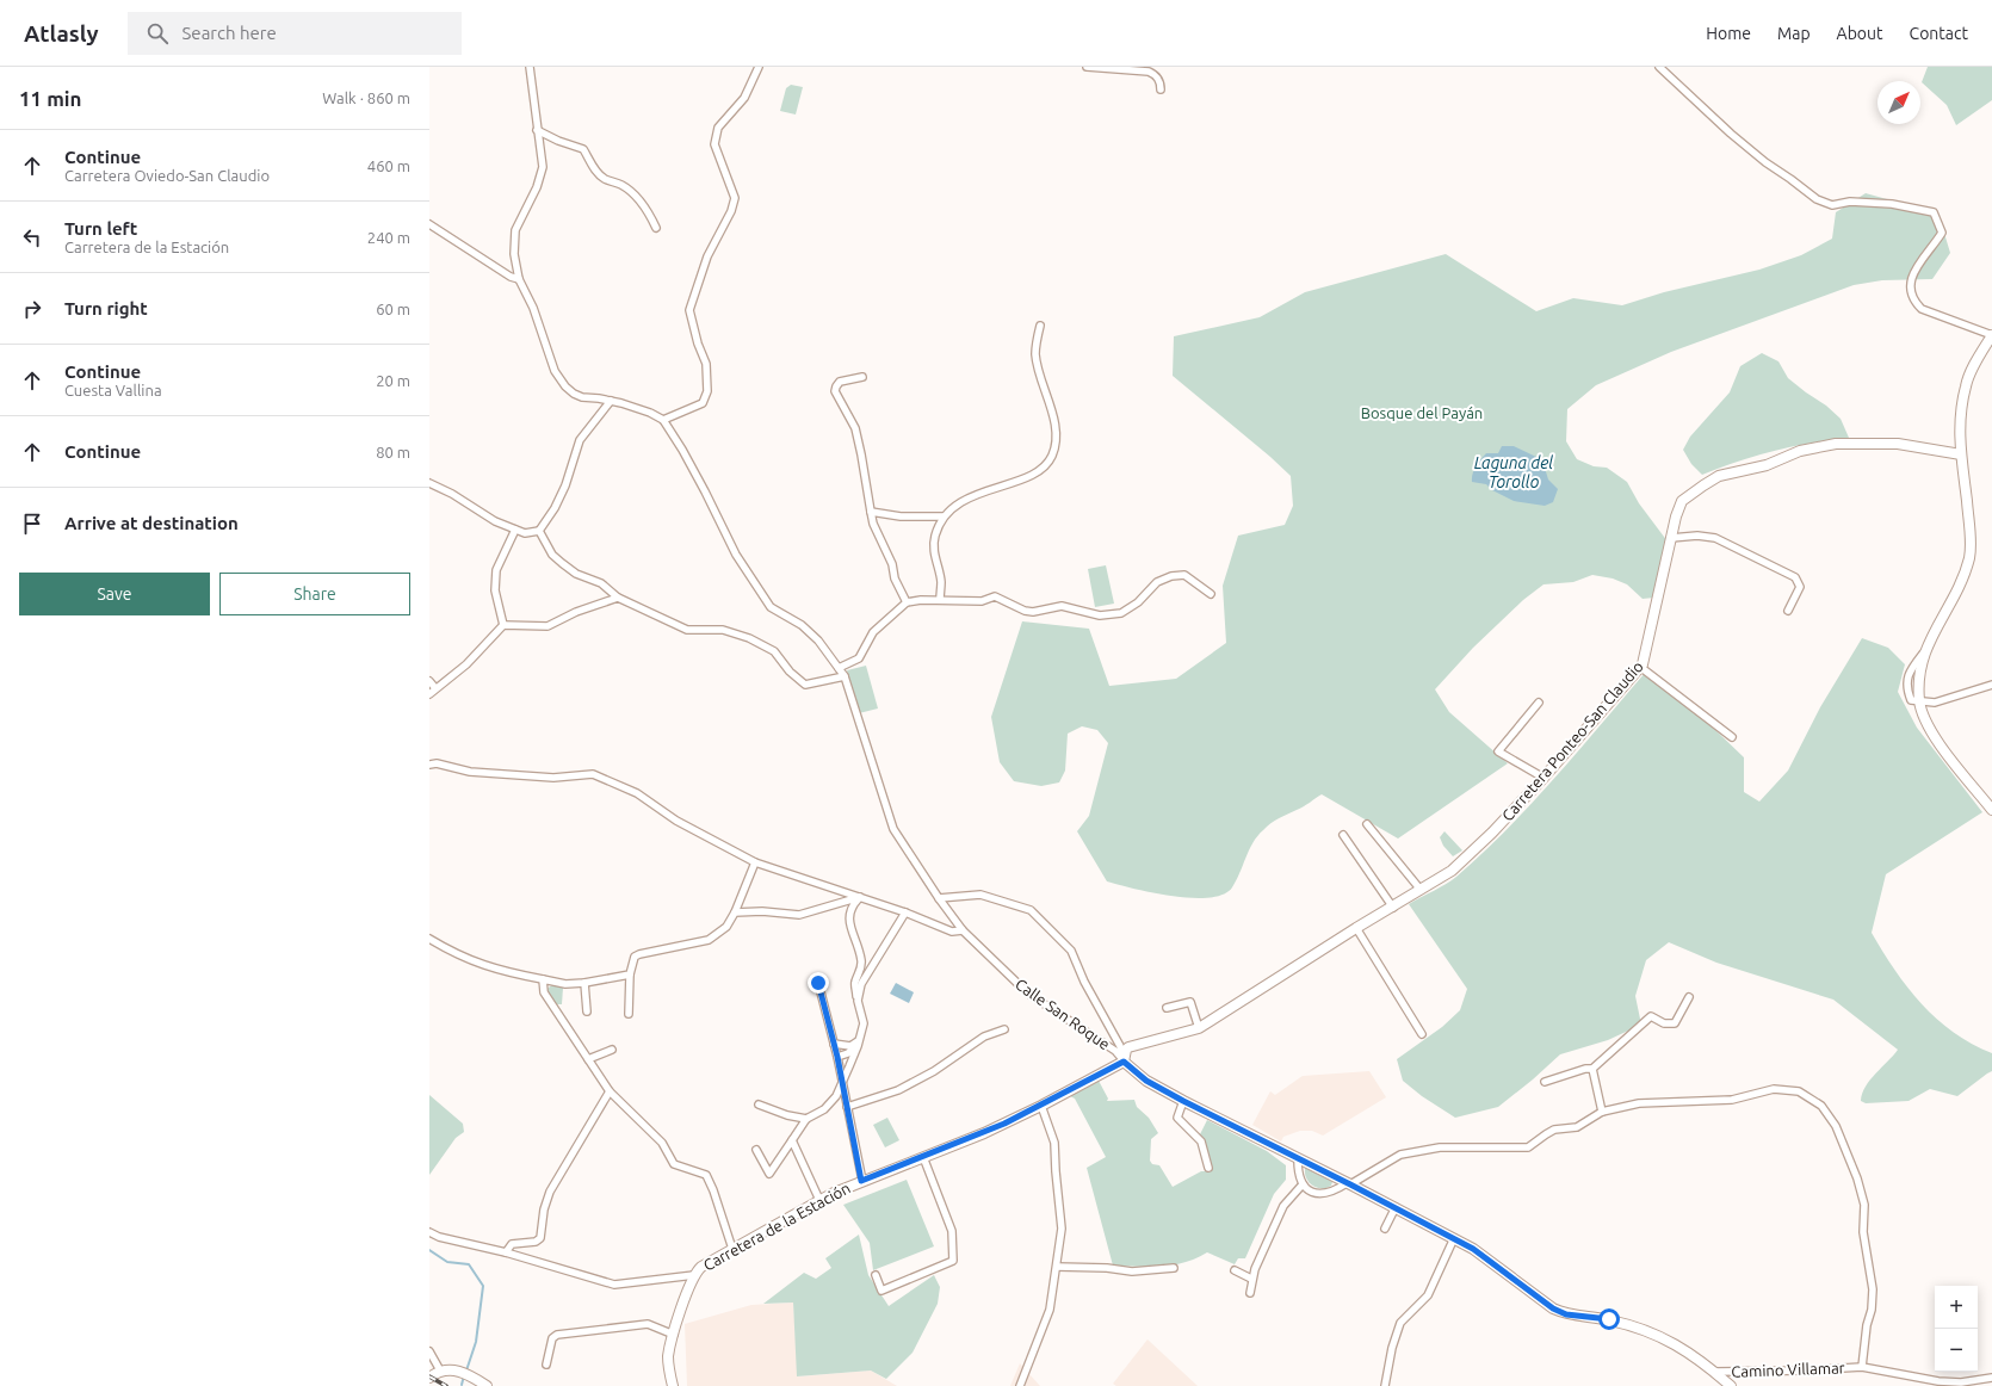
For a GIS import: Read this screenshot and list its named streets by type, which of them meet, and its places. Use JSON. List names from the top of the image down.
{
  "streets": {
    "street": [
      "Carretera Ponteo-San Claudio",
      "Calle San Roque",
      "Carretera de la Estación",
      "Camino Villamar"
    ]
  },
  "crossings": [
    ["Carretera Ponteo-San Claudio", "Calle San Roque"],
    ["Carretera Ponteo-San Claudio", "Carretera de la Estación"],
    ["Calle San Roque", "Carretera de la Estación"]
  ],
  "water": ["Laguna del Torollo"],
  "parks": ["Bosque del Payán"],
  "north": "top right",
  "page": {
    "header": "Atlasly",
    "search": "Search here",
    "nav": [
      "Home",
      "Map",
      "About",
      "Contact"
    ],
    "heading": ["11 min", "Walk · 860 m"],
    "list": [
      ["Continue", "Carretera Oviedo-San Claudio", "460 m"],
      ["Turn left", "Carretera de la Estación", "240 m"],
      ["Turn right", "60 m"],
      ["Continue", "Cuesta Vallina", "20 m"],
      ["Continue", "80 m"],
      "Arrive at destination"
    ],
    "buttons": ["Save", "Share"],
    "map_buttons": ["+", "−"]
  }
}
